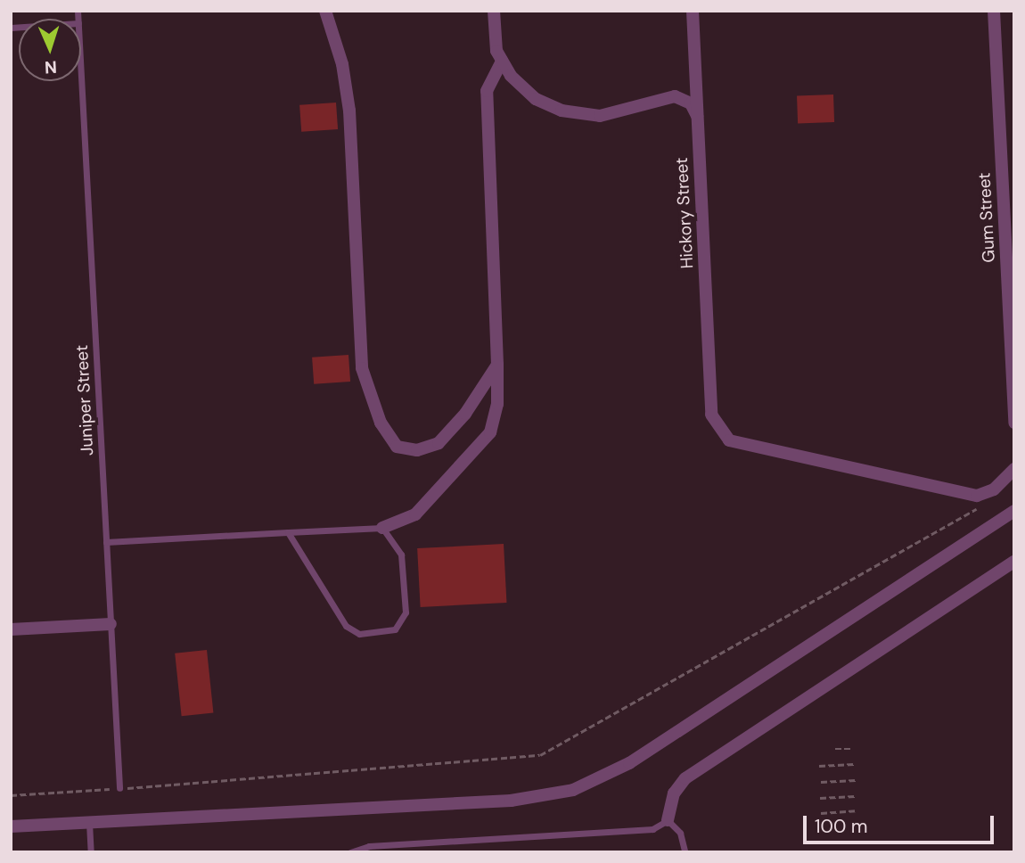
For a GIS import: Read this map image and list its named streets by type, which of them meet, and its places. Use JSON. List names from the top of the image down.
{
  "streets": {
    "street": ["Hickory Street", "Gum Street"],
    "lane": ["Juniper Street"]
  },
  "scale_bar": "100 m",
  "north": "bottom"
}
